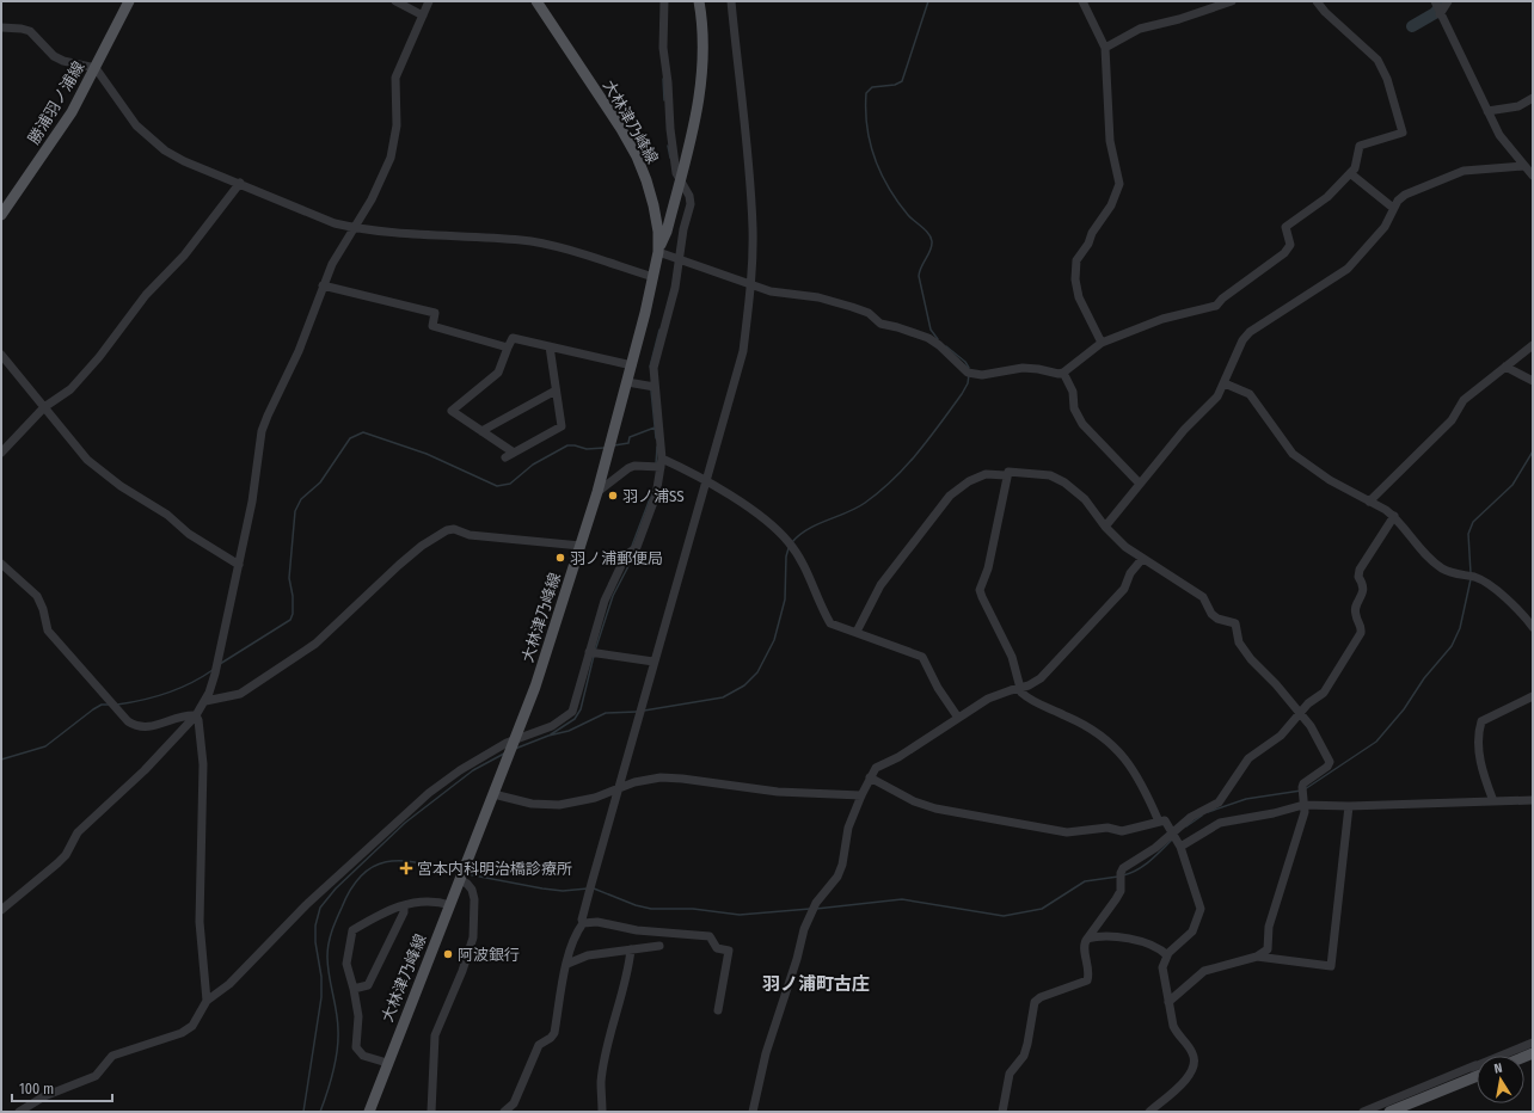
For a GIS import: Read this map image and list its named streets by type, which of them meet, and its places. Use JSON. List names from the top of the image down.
{
  "streets": {
    "main road": ["勝浦羽ノ浦線", "大林津乃峰線"]
  },
  "districts": ["羽ノ浦町古庄"],
  "places": {
    "other": ["羽ノ浦SS", "羽ノ浦郵便局", "阿波銀行"],
    "health": ["宮本内科明治橋診療所"]
  },
  "scale_bar": "100 m",
  "north": "top"
}
